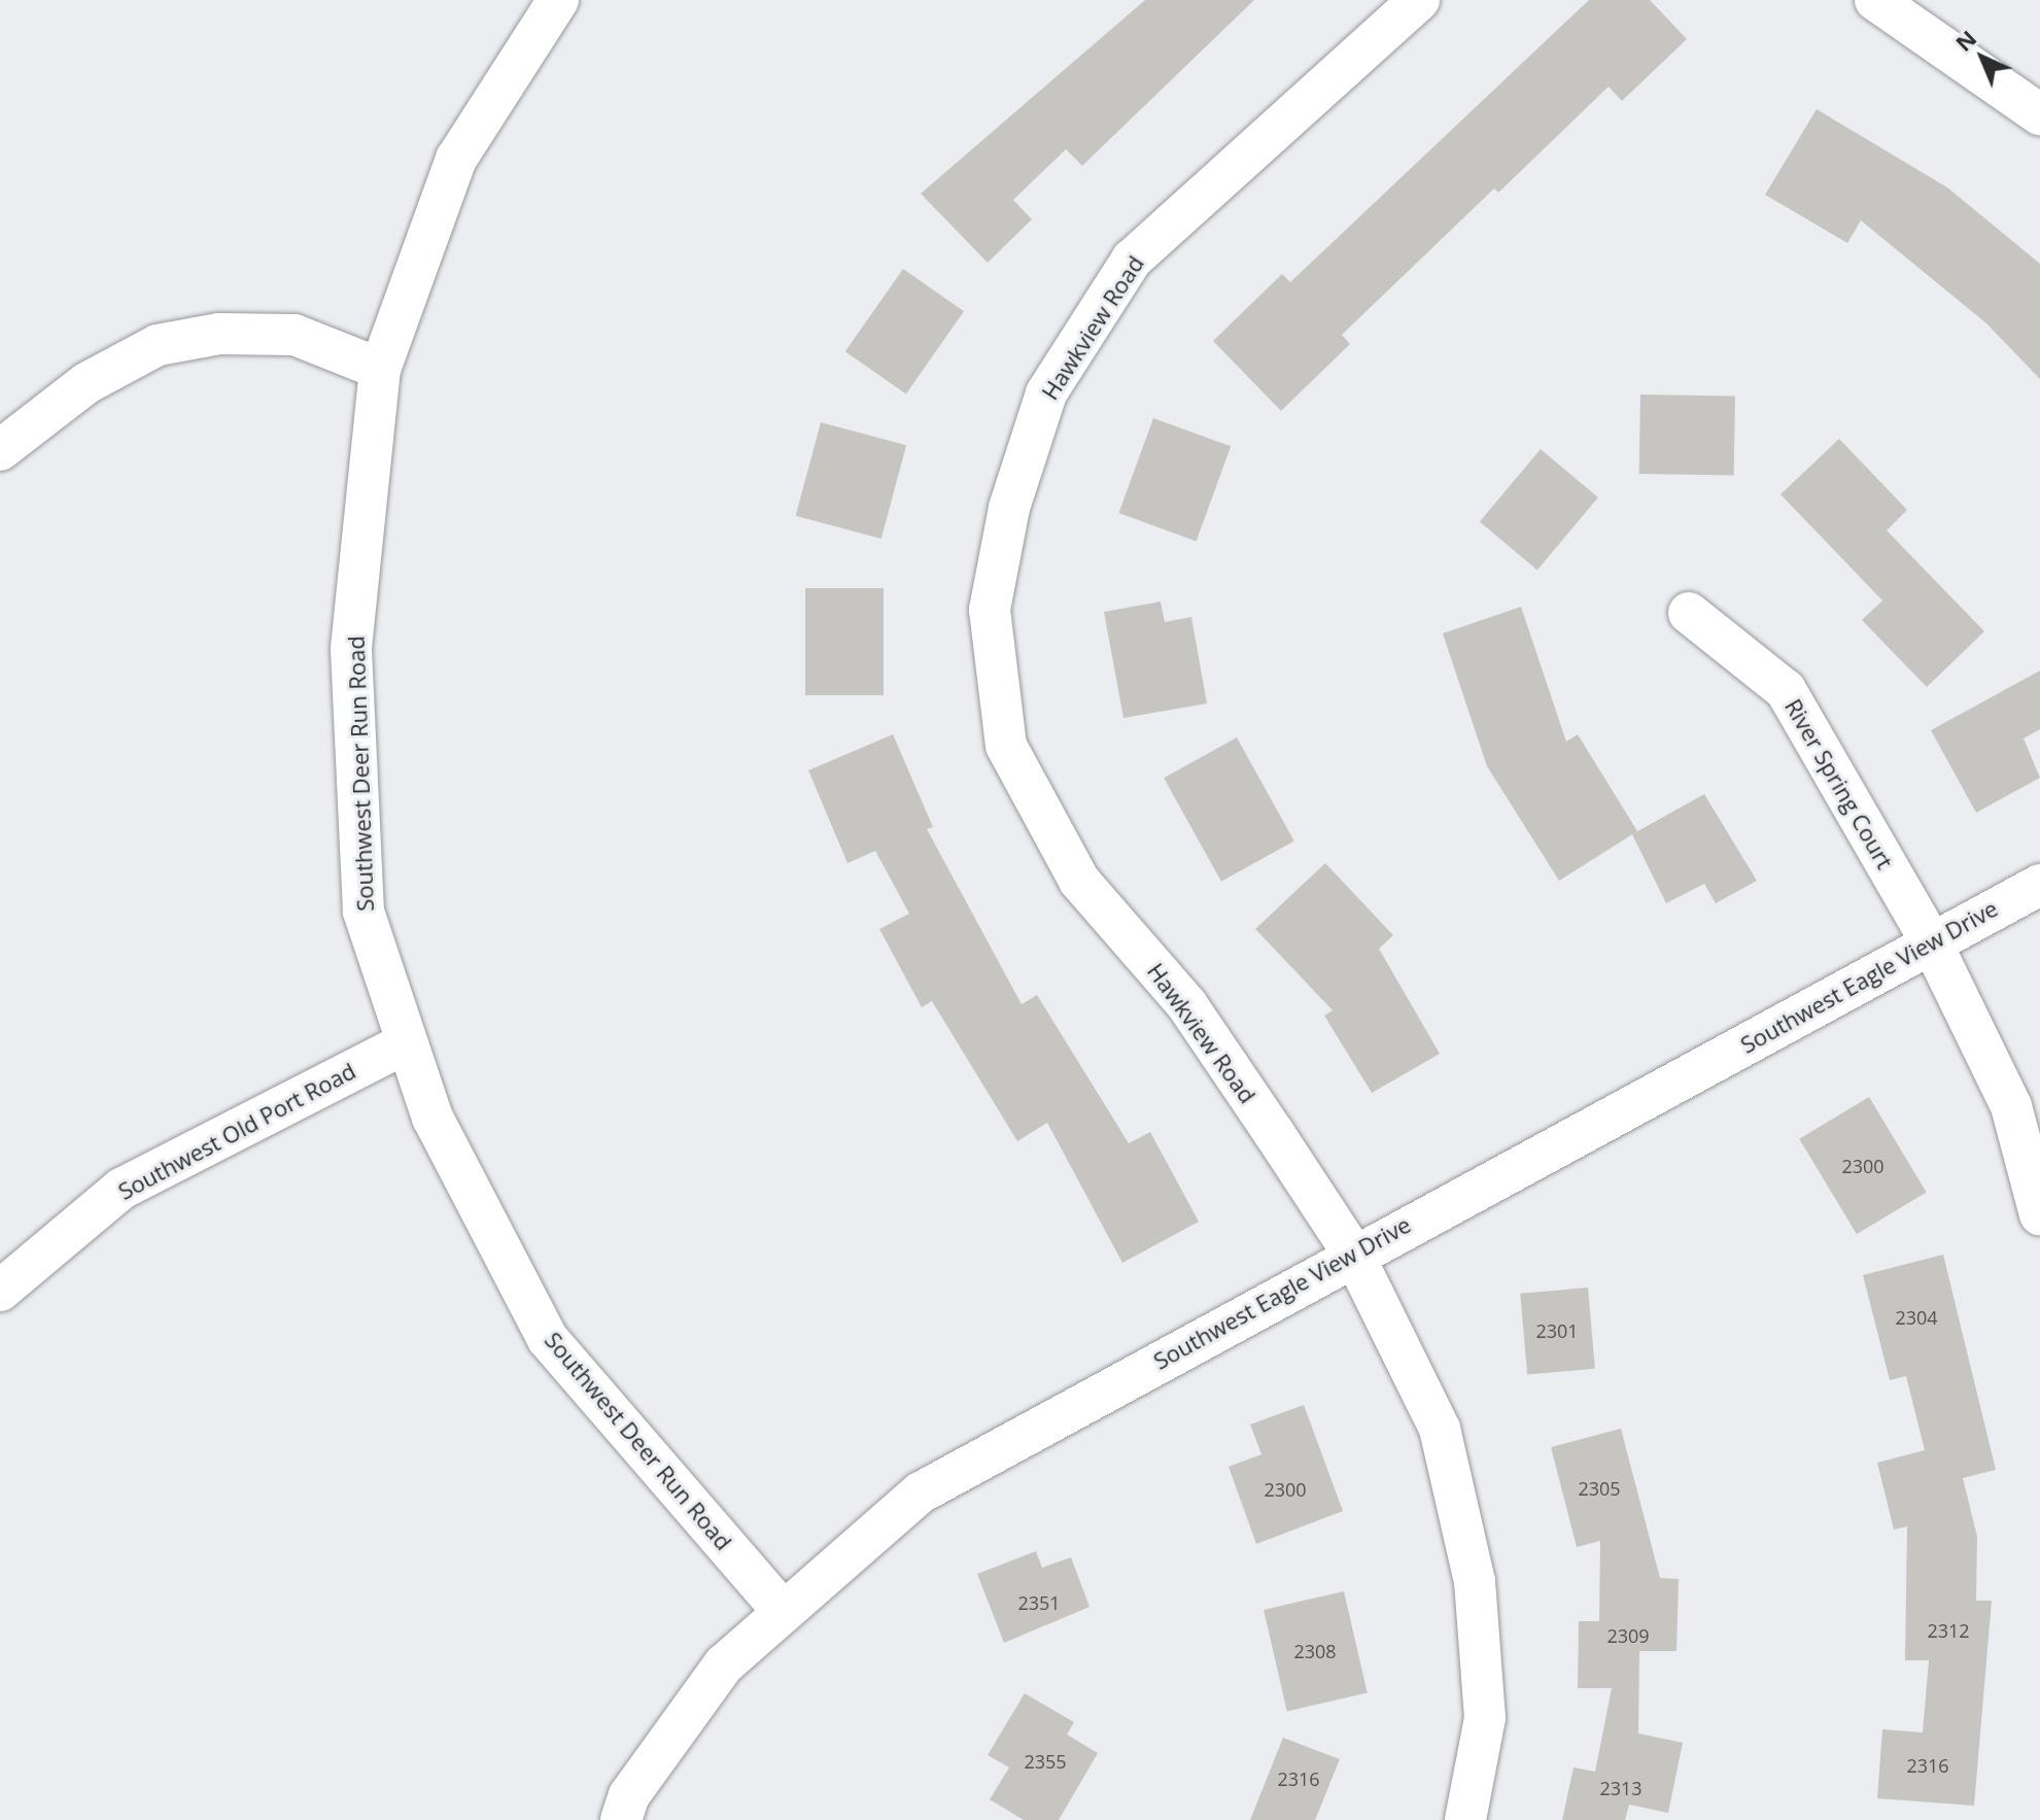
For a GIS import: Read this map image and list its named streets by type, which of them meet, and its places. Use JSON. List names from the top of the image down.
{
  "streets": {
    "street": [
      "Hawkview Road",
      "Southwest Deer Run Road",
      "River Spring Court",
      "Southwest Eagle View Drive",
      "Southwest Old Port Road"
    ]
  },
  "crossings": [
    ["Hawkview Road", "Southwest Eagle View Drive"],
    ["Southwest Deer Run Road", "Southwest Eagle View Drive"],
    ["Southwest Deer Run Road", "Southwest Old Port Road"],
    ["River Spring Court", "Southwest Eagle View Drive"]
  ],
  "house_numbers": [
    "2300",
    "2304",
    "2301",
    "2305",
    "2300",
    "2351",
    "2312",
    "2309",
    "2308",
    "2355",
    "2316",
    "2316",
    "2313"
  ],
  "north": "top left"
}
